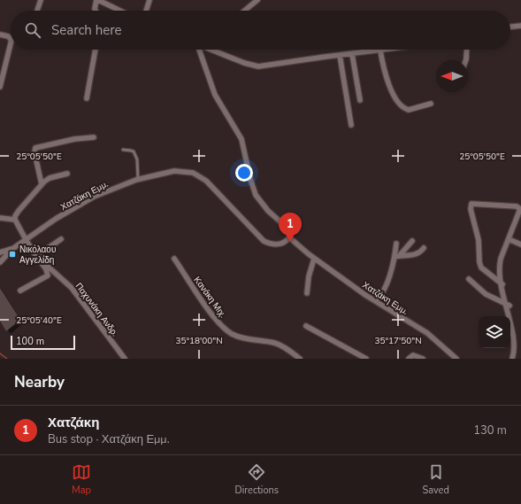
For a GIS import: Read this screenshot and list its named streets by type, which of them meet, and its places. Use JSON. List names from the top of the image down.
{
  "streets": {
    "street": ["Χατζάκη Εμμ.", "Κανάκη Μιχ.", "Παχυνάκη Ανδρ."]
  },
  "crossings": [
    ["Χατζάκη Εμμ.", "Παχυνάκη Ανδρ."]
  ],
  "places": {
    "transit": ["Νικόλαου Αγγελίδη"]
  },
  "scale_bar": "100 m",
  "north": "left",
  "page": {
    "search": "Search here",
    "pins": "1",
    "scale": "100 m",
    "heading": "Nearby",
    "list": [
      {
        "mark": "1",
        "name": "Χατζάκη",
        "note": "Bus stop · Χατζάκη Εμμ.",
        "value": "130 m"
      }
    ],
    "nav": ["Map", "Directions", "Saved"]
  },
  "coordinates": [
    "25°05'50\"E",
    "25°05'40\"E",
    "35°18'00\"N",
    "35°17'50\"N"
  ]
}
